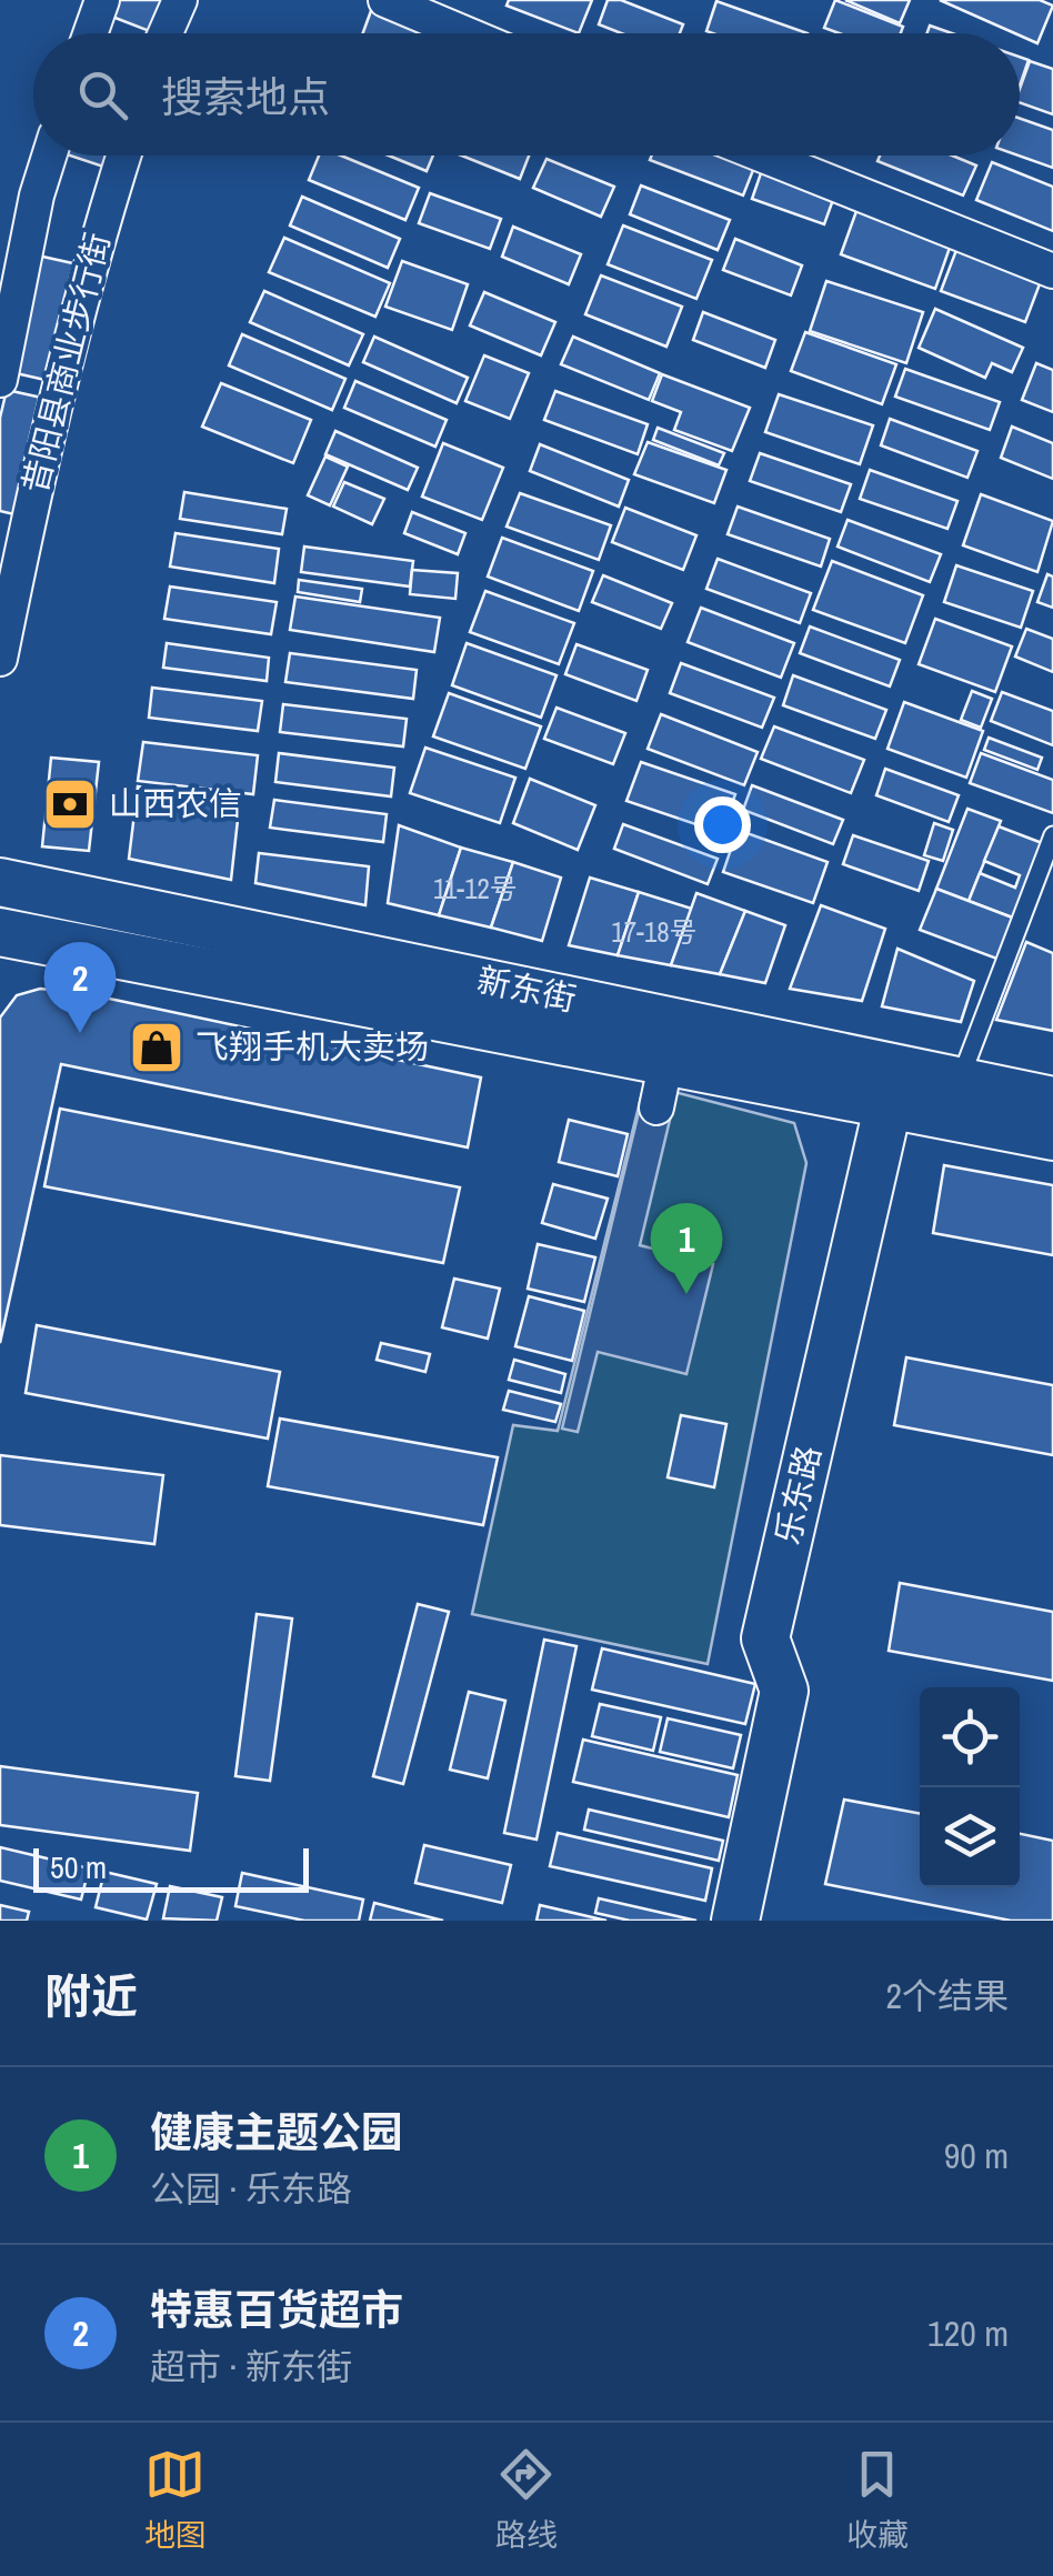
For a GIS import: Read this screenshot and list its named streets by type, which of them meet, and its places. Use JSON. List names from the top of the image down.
{
  "streets": {
    "main road": ["新东街", "乐东路"],
    "street": ["昔阳县商业步行街"]
  },
  "crossings": [
    ["新东街", "乐东路"]
  ],
  "places": {
    "bank": ["山西农信"],
    "shop": ["飞翔手机大卖场"]
  },
  "house_numbers": ["11-12号", "17-18号"],
  "scale_bar": "50 m",
  "page": {
    "search": "搜索地点",
    "pins": ["2", "1"],
    "scale": "50 m",
    "heading": ["附近", "2个结果"],
    "list": [
      {
        "mark": "1",
        "name": "健康主题公园",
        "note": "公园 · 乐东路",
        "value": "90 m"
      },
      {
        "mark": "2",
        "name": "特惠百货超市",
        "note": "超市 · 新东街",
        "value": "120 m"
      }
    ],
    "nav": ["地图", "路线", "收藏"]
  }
}
